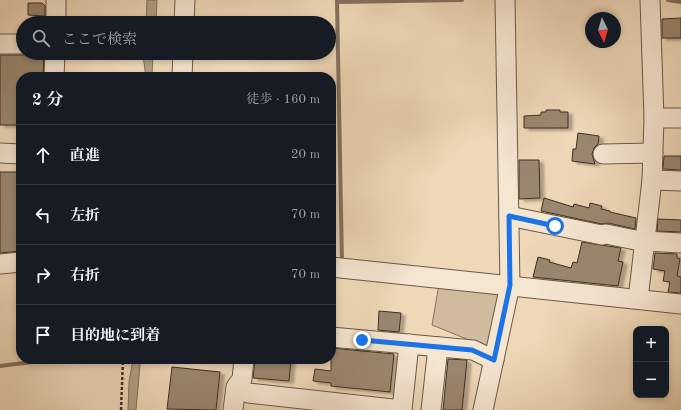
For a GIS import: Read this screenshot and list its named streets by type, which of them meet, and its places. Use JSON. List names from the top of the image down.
{
  "north": "bottom",
  "page": {
    "search": "ここで検索",
    "heading": ["2 分", "徒歩 · 160 m"],
    "list": [
      ["直進", "20 m"],
      ["左折", "70 m"],
      ["右折", "70 m"],
      "目的地に到着"
    ],
    "map_buttons": ["+", "−"]
  }
}
